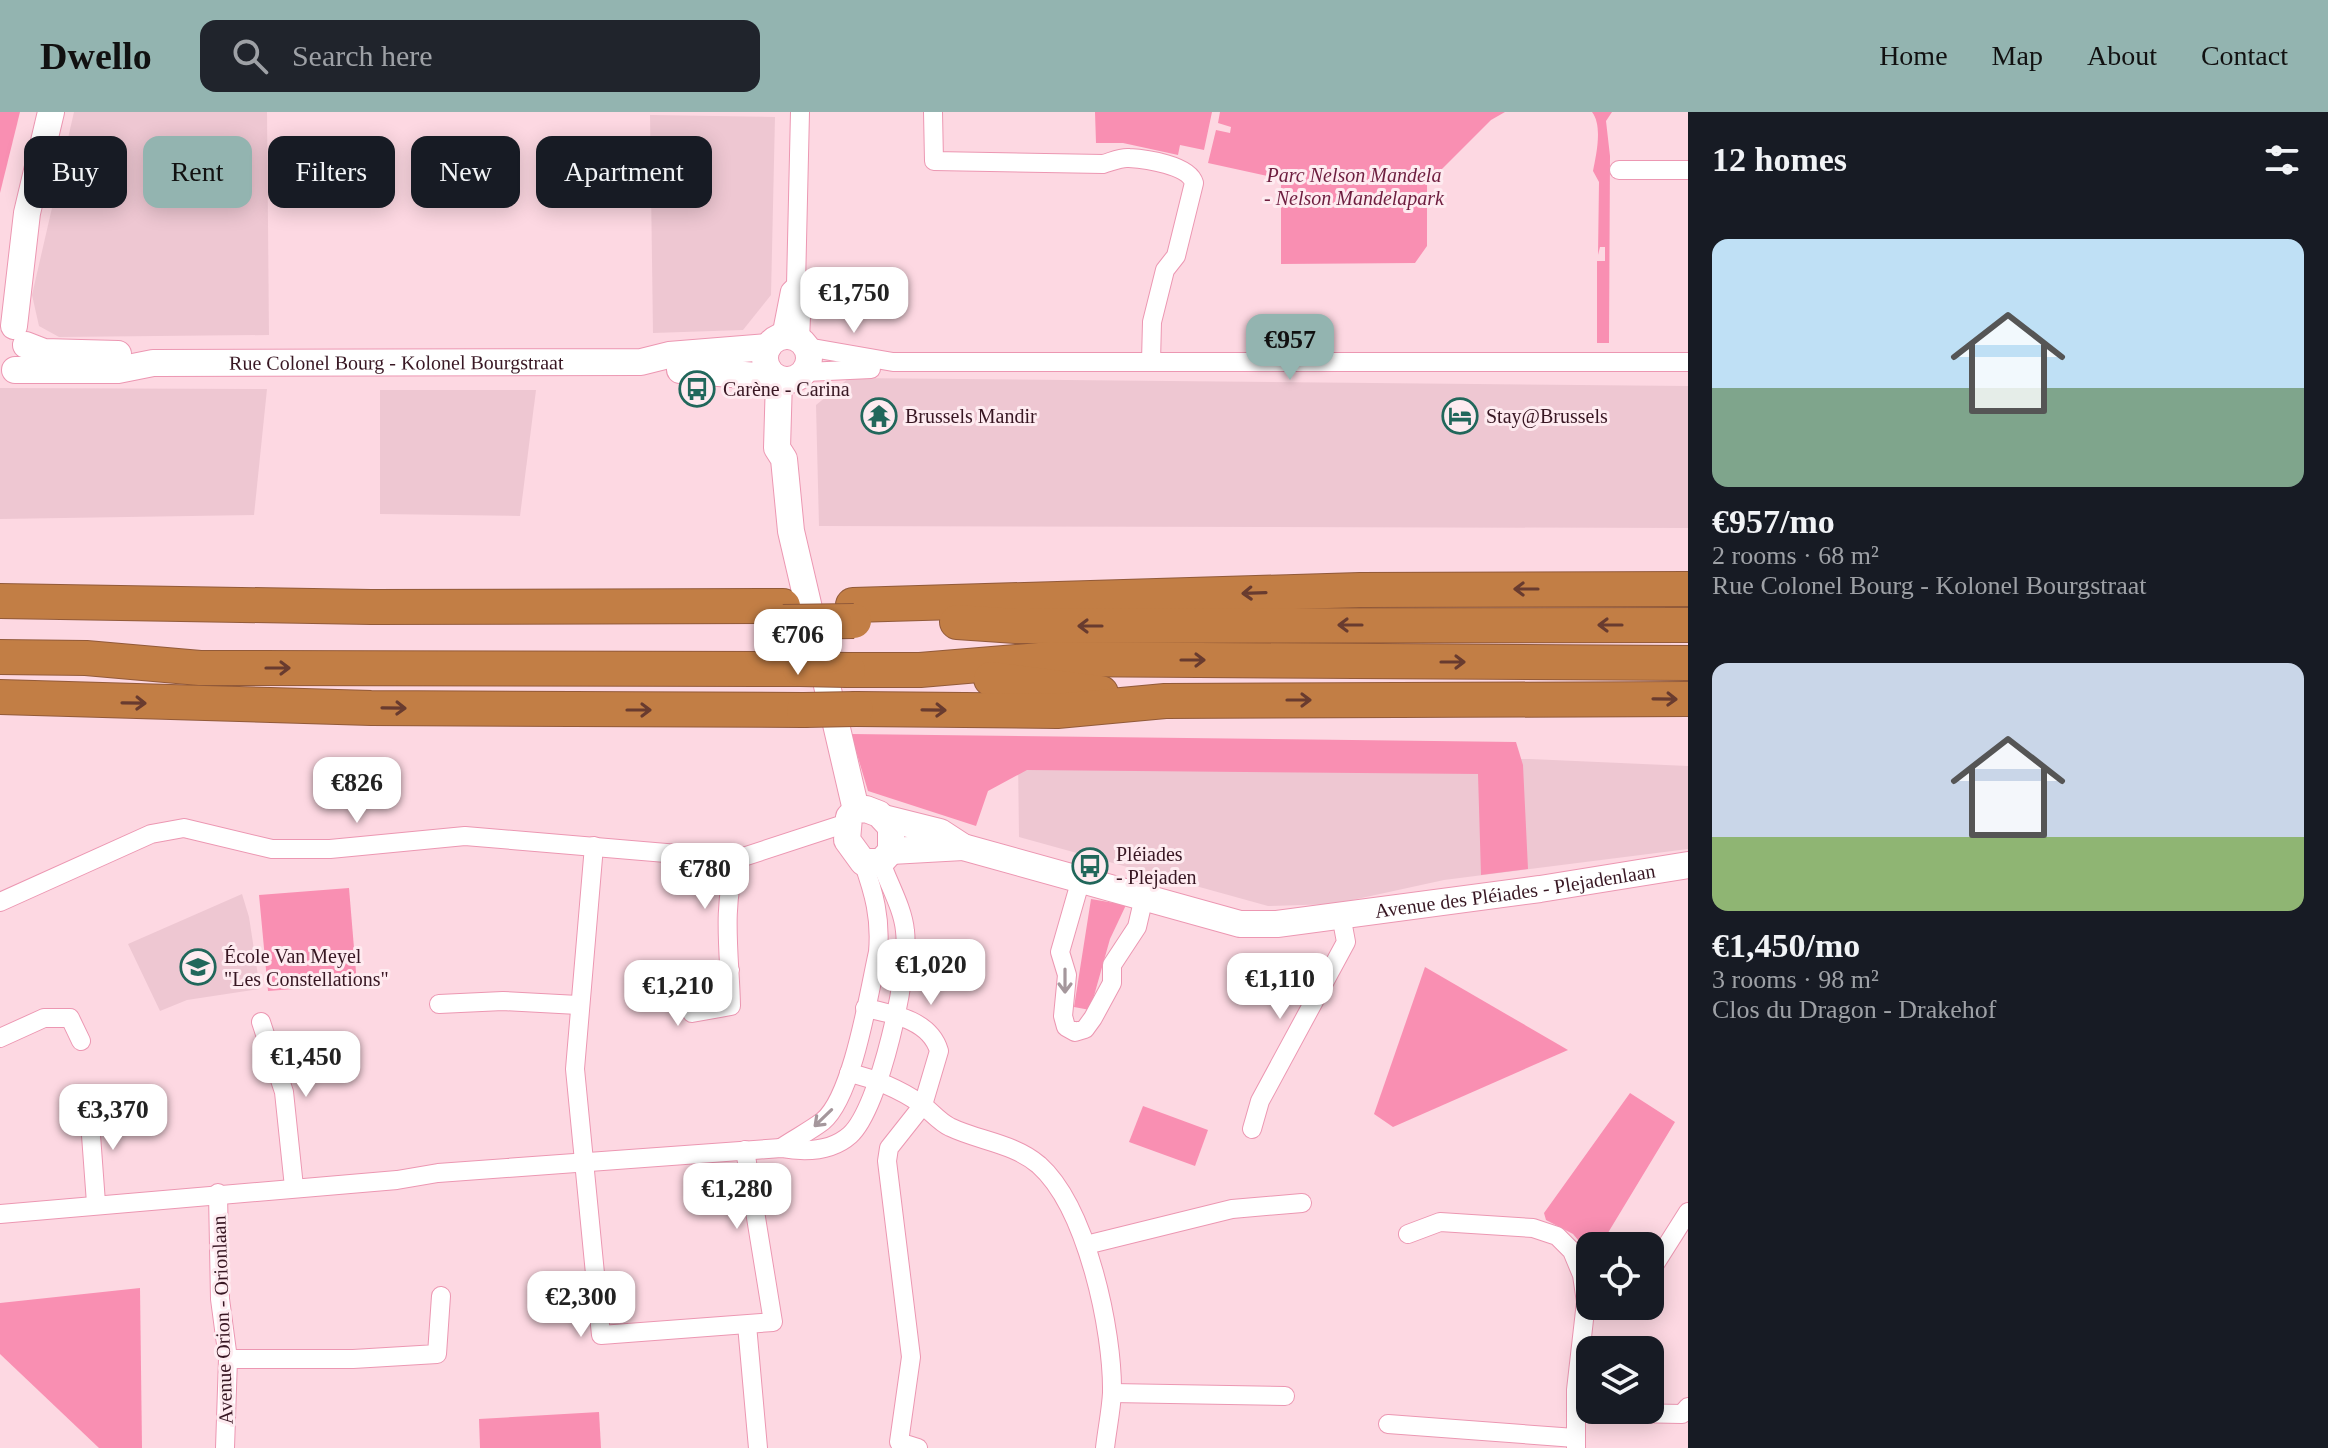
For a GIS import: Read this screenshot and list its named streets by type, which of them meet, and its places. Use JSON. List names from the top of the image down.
{
  "streets": {
    "street": ["Rue Colonel Bourg - Kolonel Bourgstraat", "Avenue des Pléiades - Plejadenlaan", "Avenue Orion - Orionlaan"]
  },
  "parks": ["Parc Nelson Mandela - Nelson Mandelapark"],
  "places": {
    "bus stop": ["Carène - Carina", "Pléiades - Plejaden"],
    "temple": ["Brussels Mandir"],
    "hotel": ["Stay@Brussels"],
    "school or university": ["École Van Meyel \"Les Constellations\""]
  },
  "page": {
    "header": "Dwello",
    "search": "Search here",
    "nav": [
      "Home",
      "Map",
      "About",
      "Contact"
    ],
    "heading": "12 homes",
    "chip": [
      "Buy",
      "Rent",
      "Filters",
      "New",
      "Apartment"
    ],
    "list": [
      {
        "name": "€957/mo",
        "note": "2 rooms · 68 m² · Rue Colonel Bourg - Kolonel Bourgstraat"
      },
      {
        "name": "€1,450/mo",
        "note": "3 rooms · 98 m² · Clos du Dragon - Drakehof"
      }
    ],
    "price": [
      "€1,750",
      "€957",
      "€706",
      "€826",
      "€780",
      "€1,020",
      "€1,110",
      "€1,210",
      "€1,450",
      "€3,370",
      "€1,280",
      "€2,300"
    ]
  }
}
